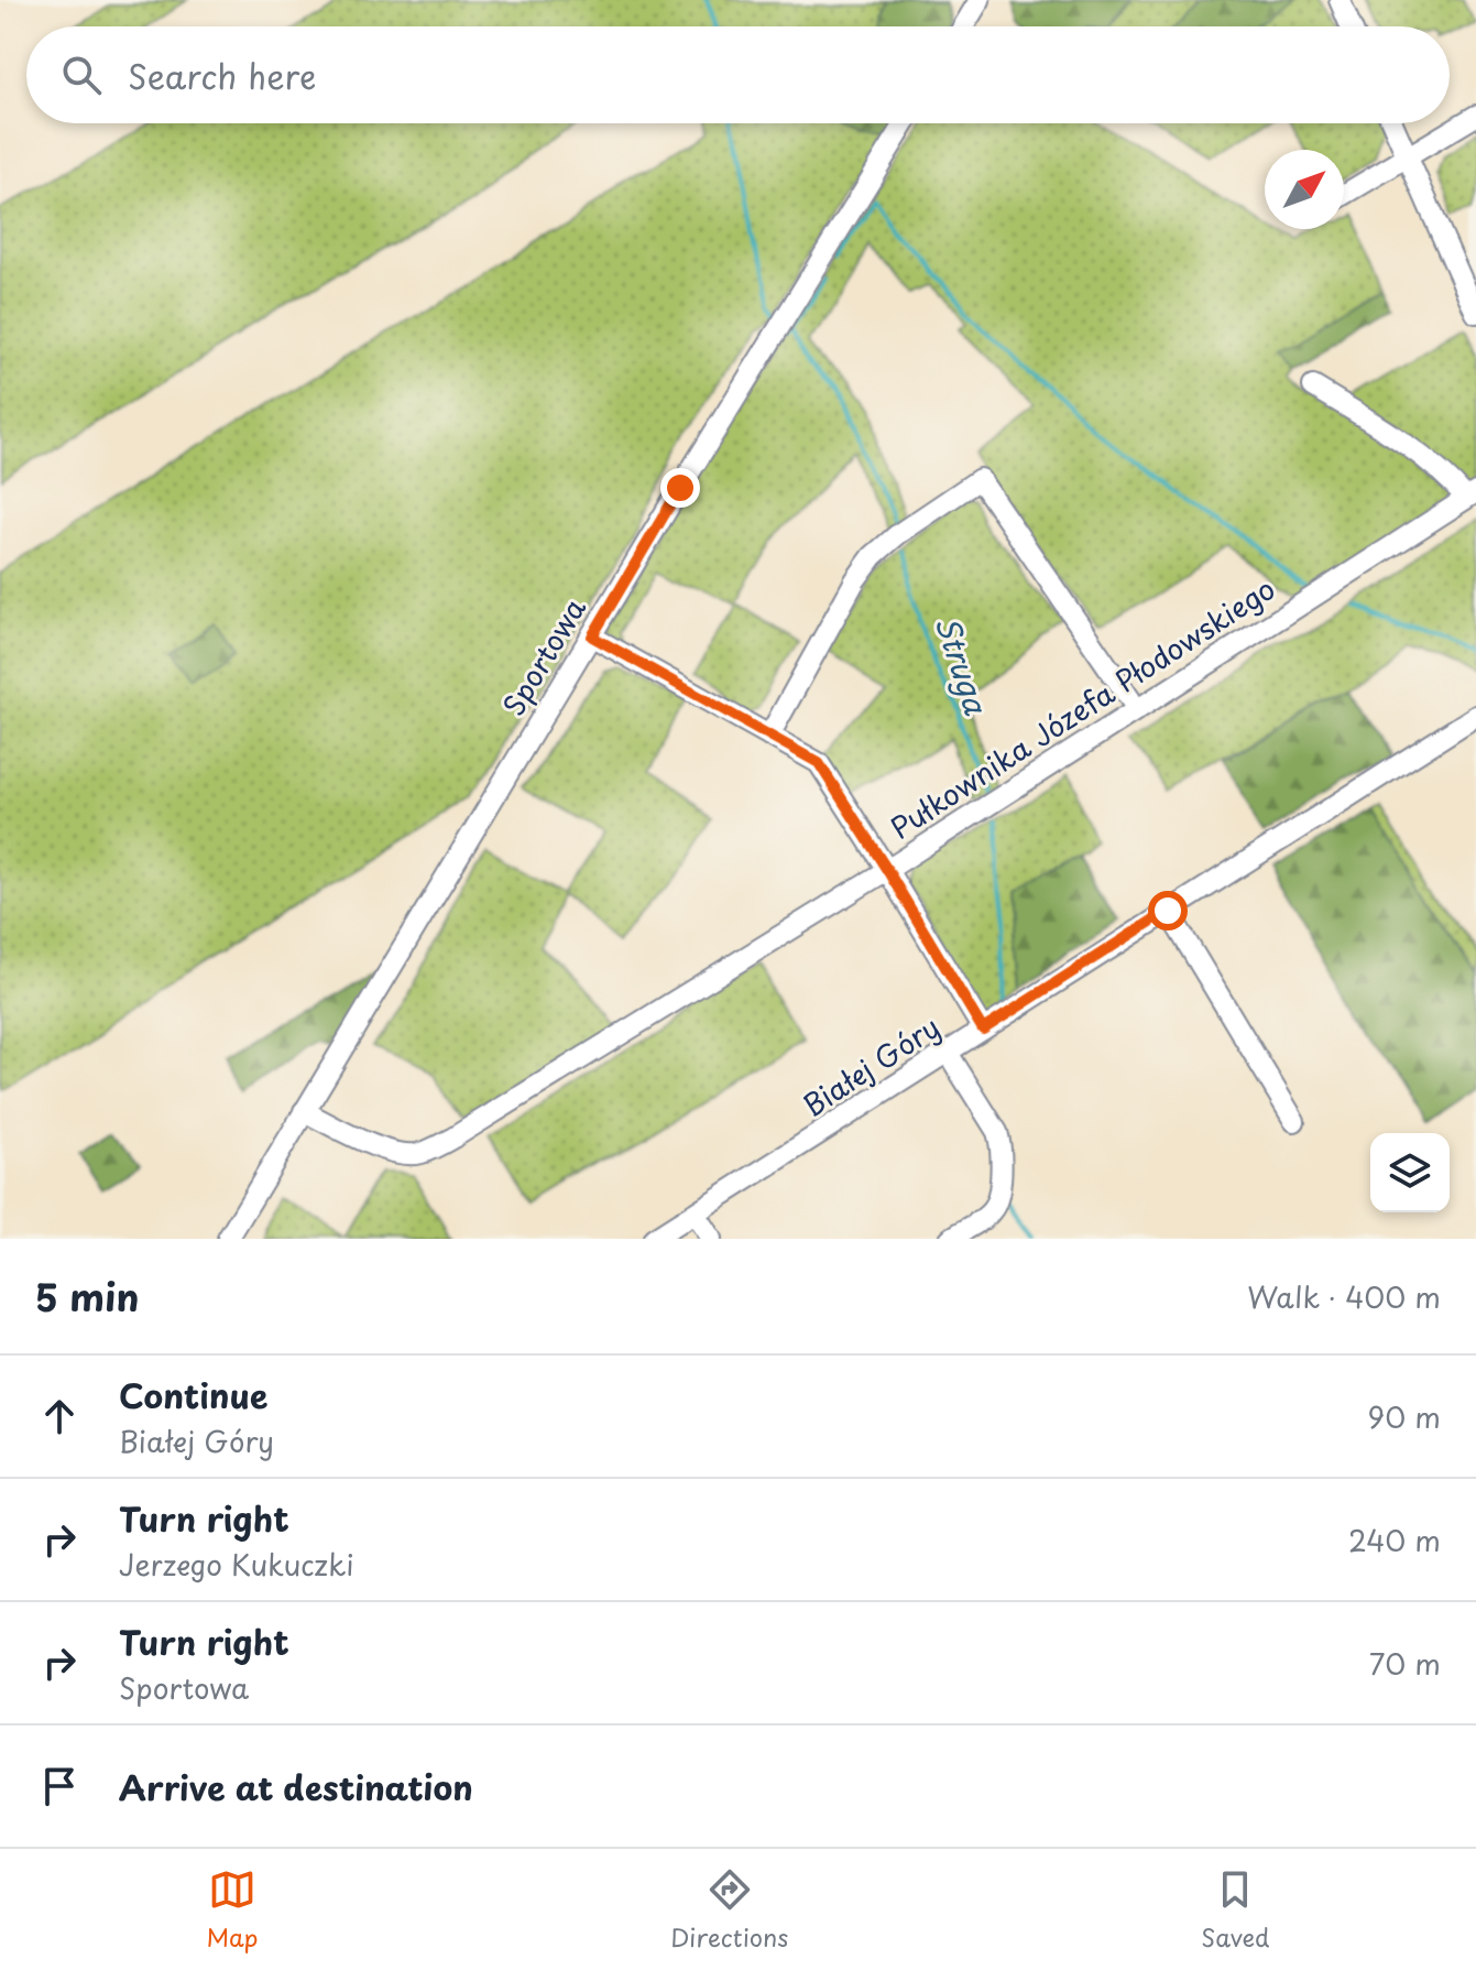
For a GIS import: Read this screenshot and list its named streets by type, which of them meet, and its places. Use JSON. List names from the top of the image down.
{
  "streets": {
    "street": ["Sportowa", "Pułkownika Józefa Płodowskiego", "Białej Góry"]
  },
  "crossings": [
    ["Sportowa", "Pułkownika Józefa Płodowskiego"]
  ],
  "water": ["Struga"],
  "north": "top right",
  "page": {
    "search": "Search here",
    "heading": ["5 min", "Walk · 400 m"],
    "list": [
      ["Continue", "Białej Góry", "90 m"],
      ["Turn right", "Jerzego Kukuczki", "240 m"],
      ["Turn right", "Sportowa", "70 m"],
      "Arrive at destination"
    ],
    "nav": ["Map", "Directions", "Saved"]
  }
}
